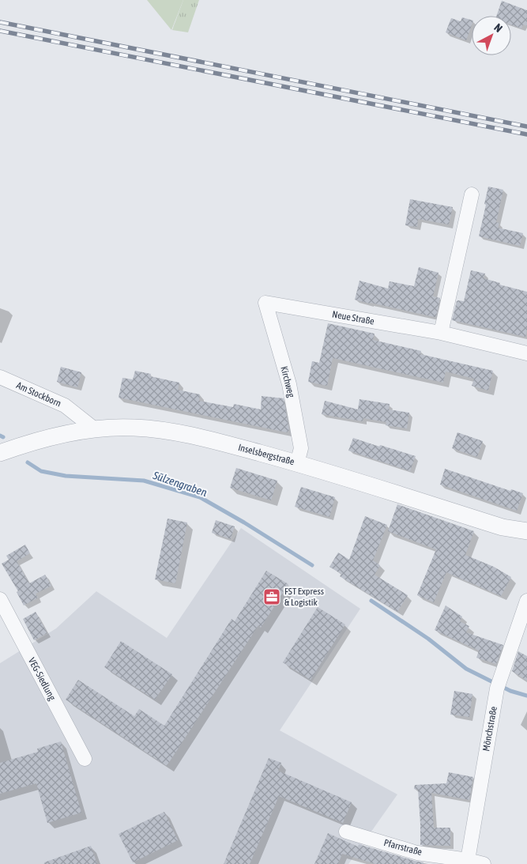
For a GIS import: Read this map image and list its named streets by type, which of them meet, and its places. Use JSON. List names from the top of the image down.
{
  "streets": {
    "street": [
      "Neue Straße",
      "Kirchweg",
      "Am Stockborn",
      "Inselsbergstraße",
      "VEG-Siedlung",
      "Mönchstraße",
      "Pfarrstraße"
    ]
  },
  "crossings": [
    ["Neue Straße", "Kirchweg"],
    ["Kirchweg", "Inselsbergstraße"],
    ["Am Stockborn", "Inselsbergstraße"],
    ["Mönchstraße", "Pfarrstraße"]
  ],
  "water": ["Sülzengraben"],
  "places": {
    "office": ["FST Express & Logistik"]
  },
  "north": "top right"
}
